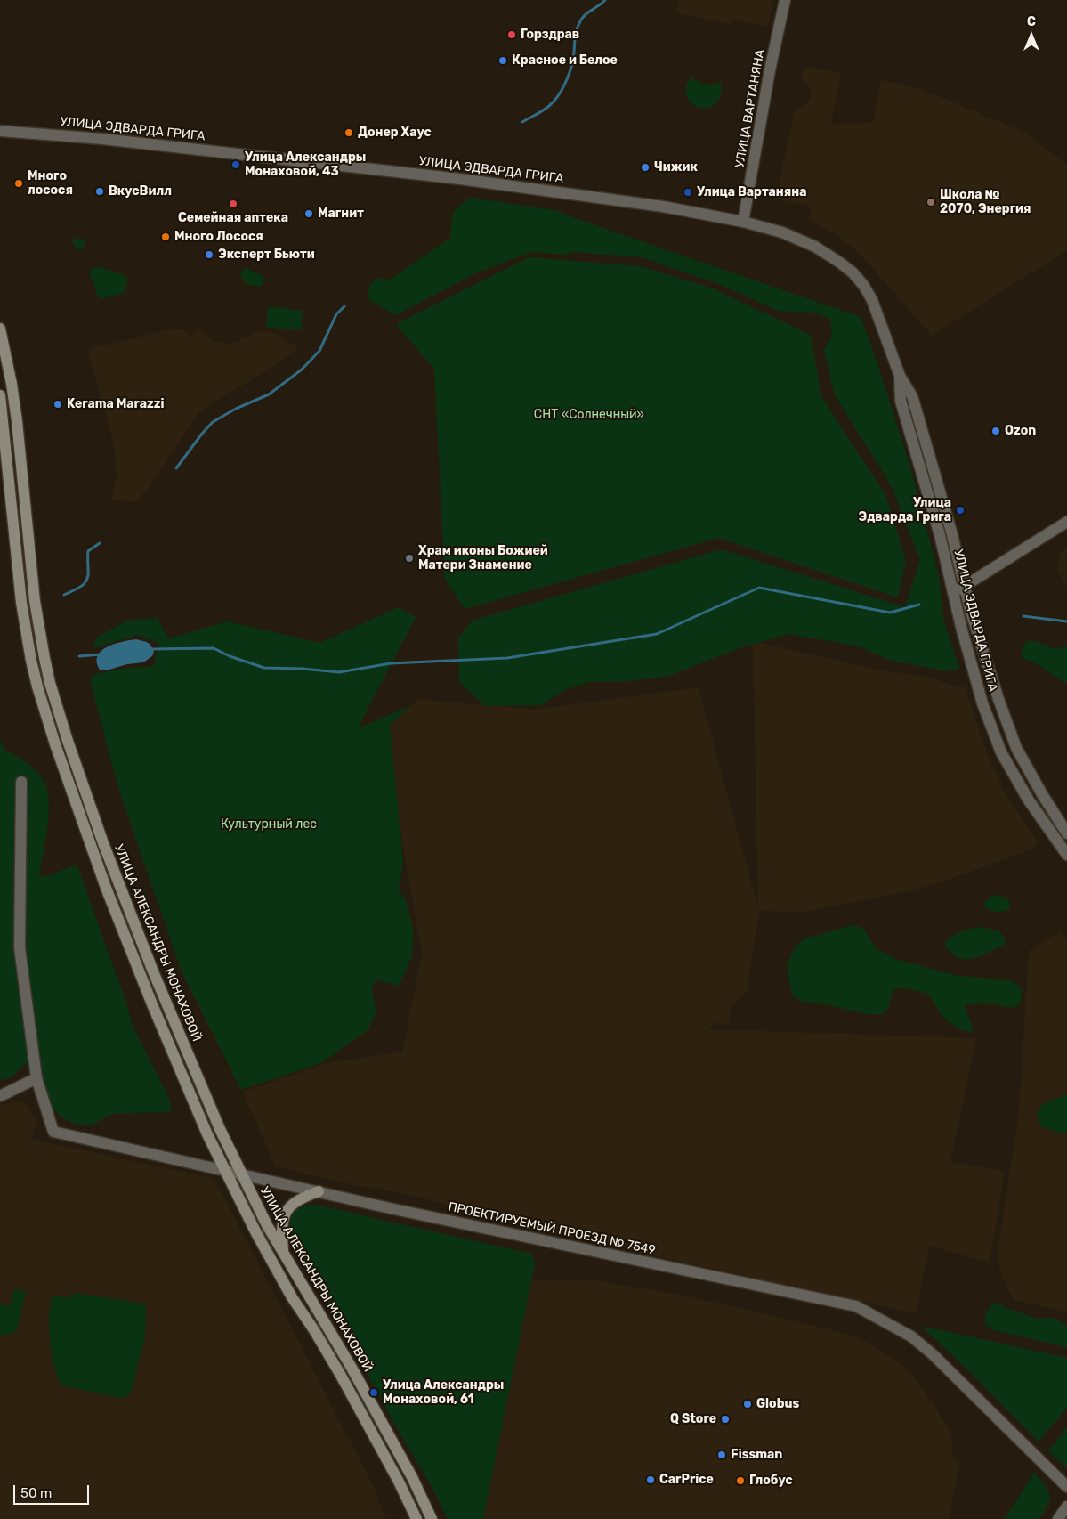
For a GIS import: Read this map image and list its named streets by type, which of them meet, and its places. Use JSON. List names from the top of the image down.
{
  "streets": {
    "main road": ["УЛИЦА АЛЕКСАНДРЫ МОНАХОВОЙ"],
    "street": ["УЛИЦА ВАРТАНЯНА", "УЛИЦА ЭДВАРДА ГРИГА", "ПРОЕКТИРУЕМЫЙ ПРОЕЗД № 7549"]
  },
  "crossings": [
    ["УЛИЦА ВАРТАНЯНА", "УЛИЦА ЭДВАРДА ГРИГА"],
    ["УЛИЦА АЛЕКСАНДРЫ МОНАХОВОЙ", "ПРОЕКТИРУЕМЫЙ ПРОЕЗД № 7549"]
  ],
  "parks": ["СНТ «Солнечный»", "Культурный лес"],
  "places": [
    "Горздрав",
    "Красное и Белое",
    "Донер Хаус",
    "Улица Александры Монаховой, 43",
    "Чижик",
    "Много лосося",
    "ВкусВилл",
    "Улица Вартаняна",
    "Школа № 2070, Энергия",
    "Семейная аптека",
    "Магнит",
    "Много Лосося",
    "Эксперт Бьюти",
    "Kerama Marazzi",
    "Ozon",
    "Улица Эдварда Грига",
    "Храм иконы Божией Матери Знамение",
    "Улица Александры Монаховой, 61",
    "Globus",
    "Q Store",
    "Fissman",
    "CarPrice",
    "Глобус"
  ],
  "scale_bar": "50 m",
  "north": "top"
}
